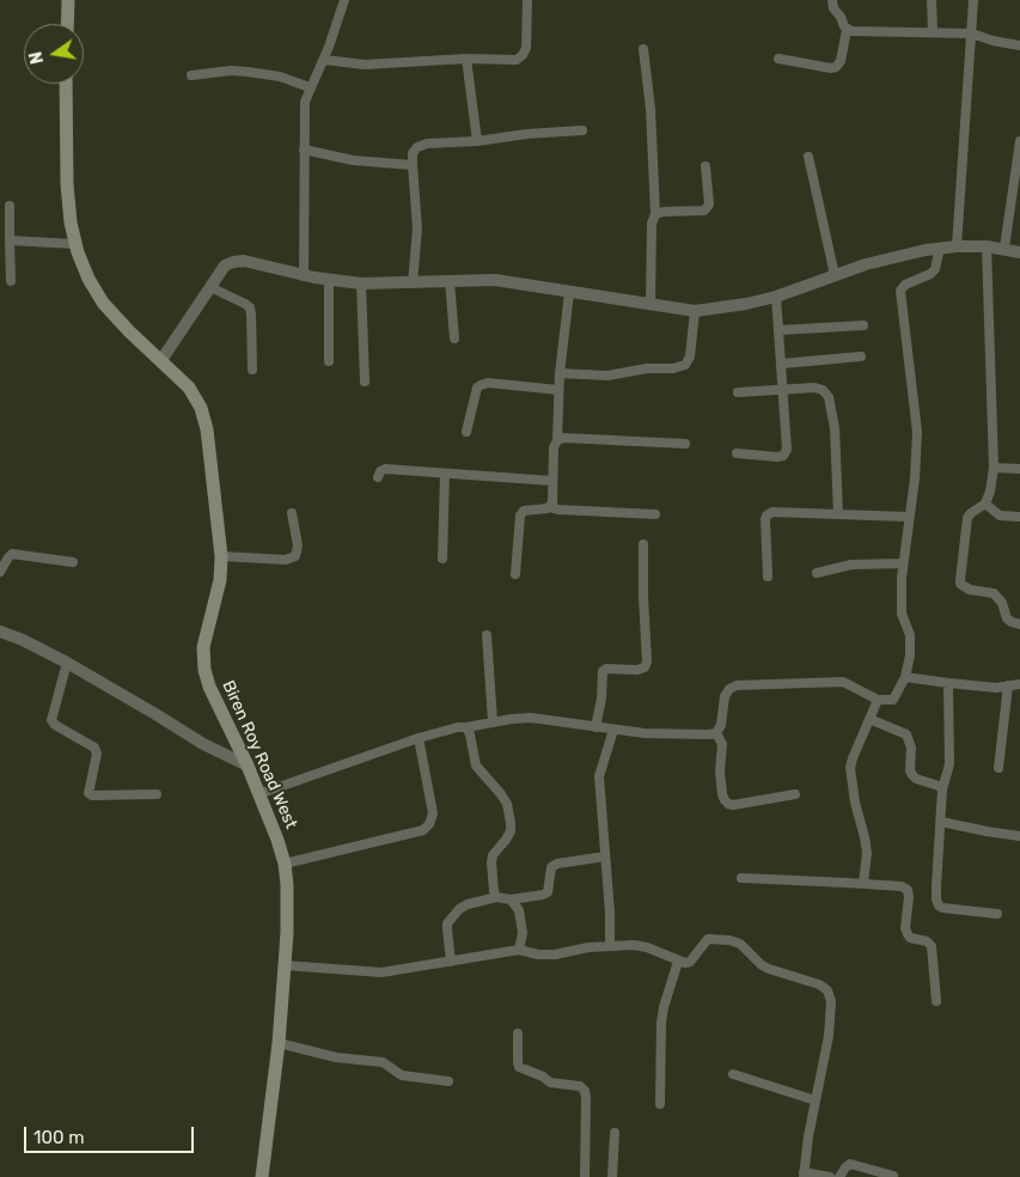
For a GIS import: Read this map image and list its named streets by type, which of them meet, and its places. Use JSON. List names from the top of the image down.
{
  "streets": {
    "main road": ["Biren Roy Road West"]
  },
  "scale_bar": "100 m",
  "north": "left"
}
